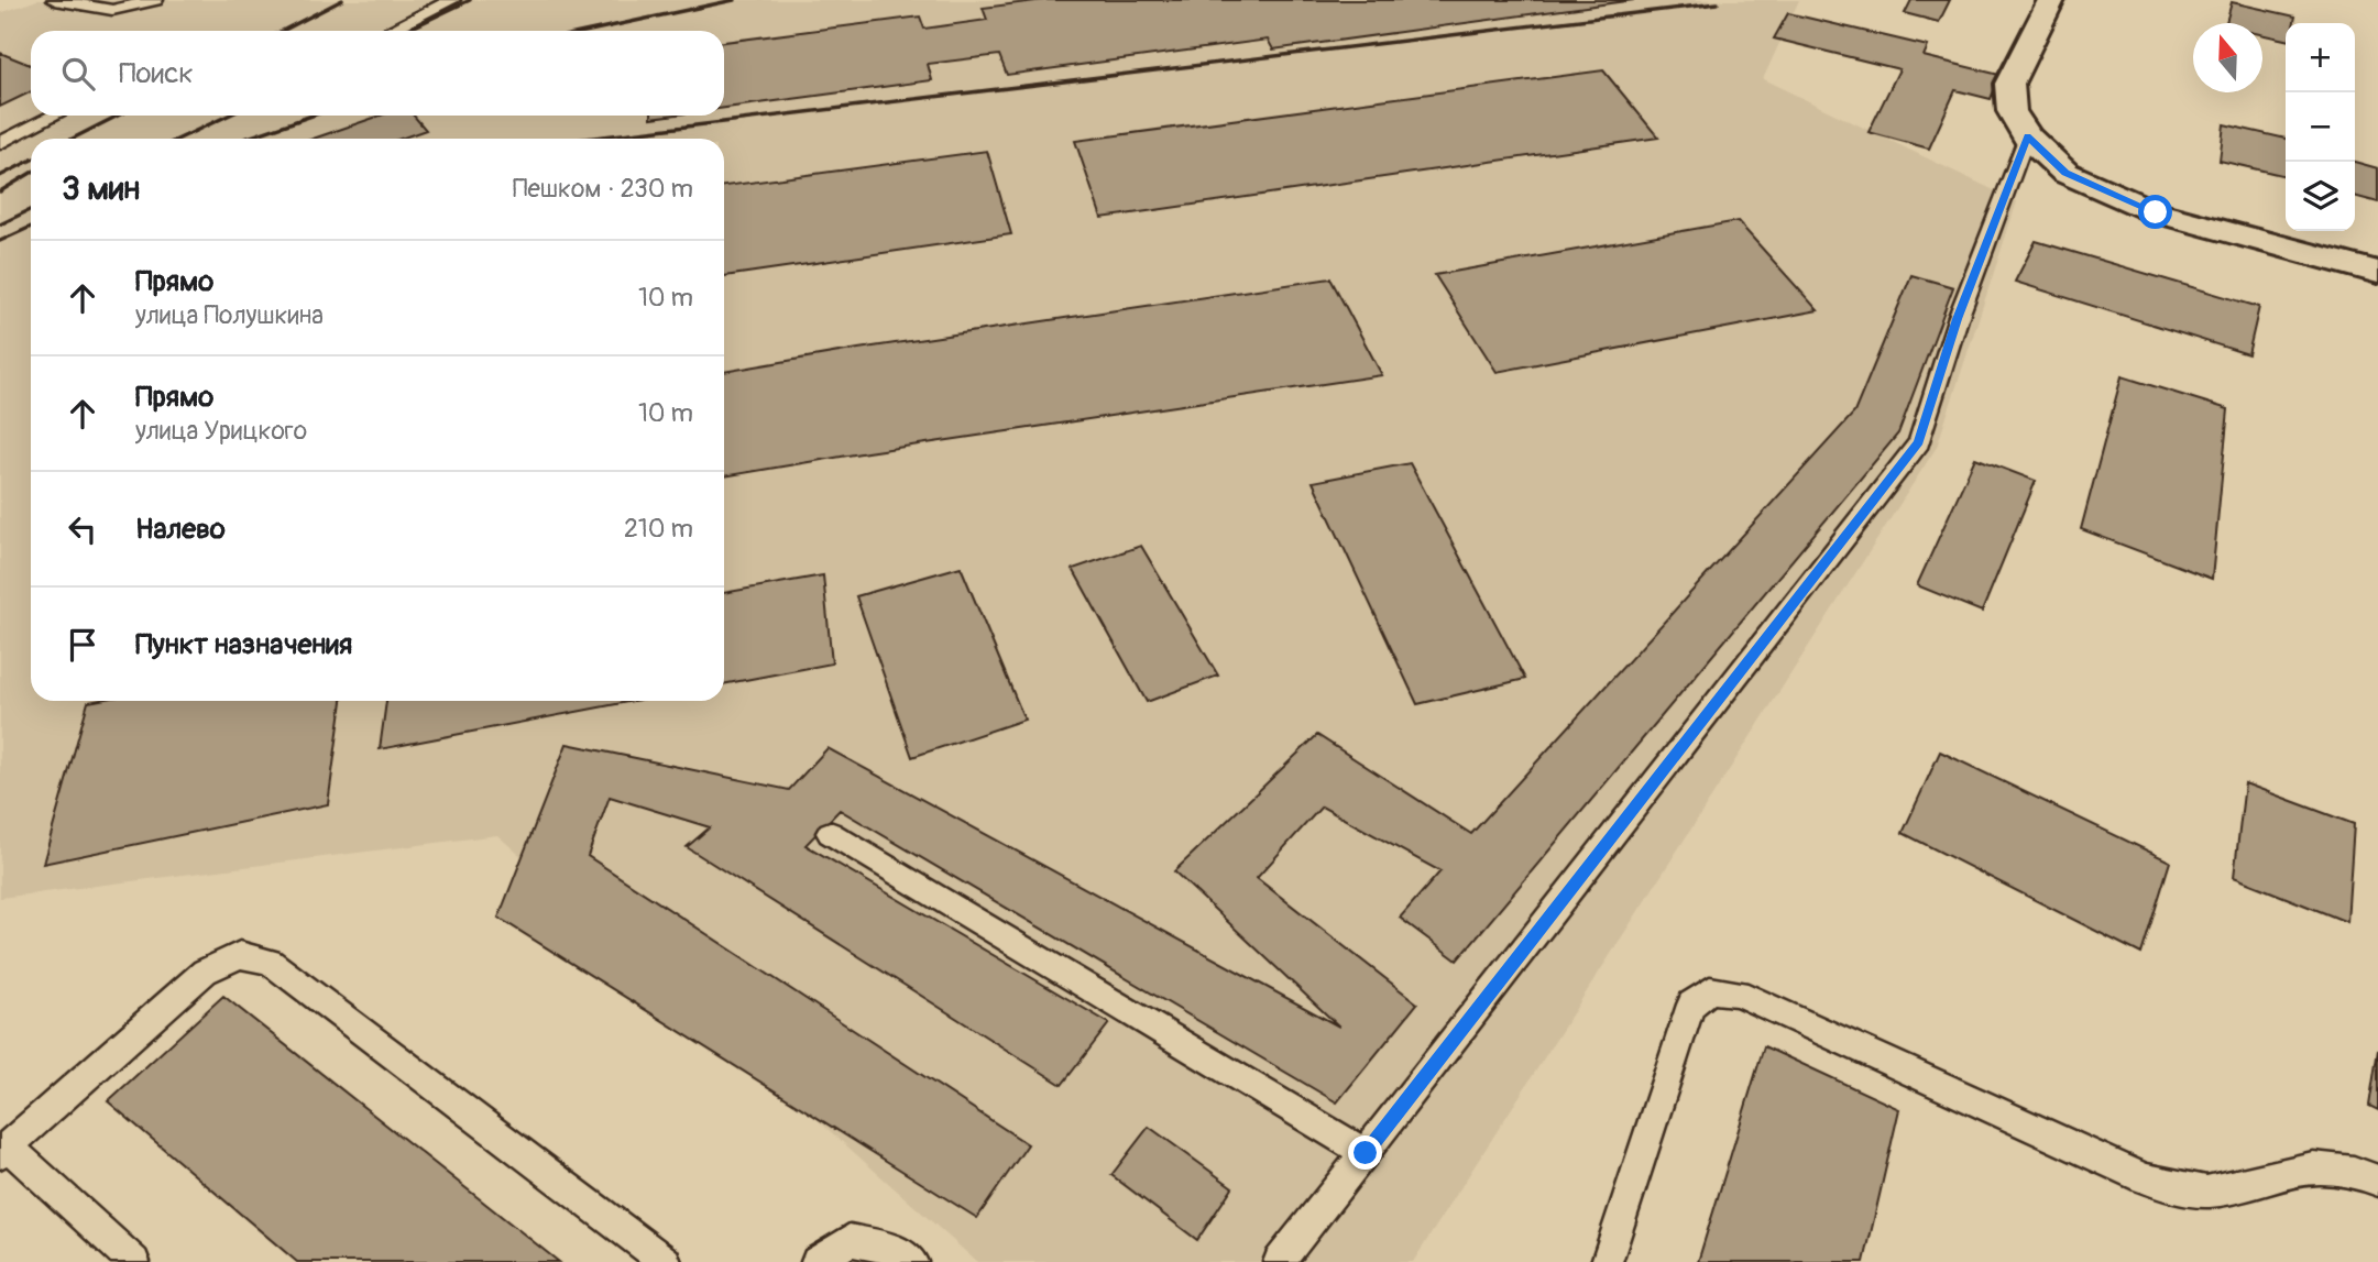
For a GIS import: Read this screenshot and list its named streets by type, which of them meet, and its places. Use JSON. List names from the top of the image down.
{
  "north": "top",
  "page": {
    "map_buttons": ["+", "−"],
    "search": "Поиск",
    "heading": ["3 мин", "Пешком · 230 m"],
    "list": [
      ["Прямо", "улица Полушкина", "10 m"],
      ["Прямо", "улица Урицкого", "10 m"],
      ["Налево", "210 m"],
      "Пункт назначения"
    ]
  }
}
